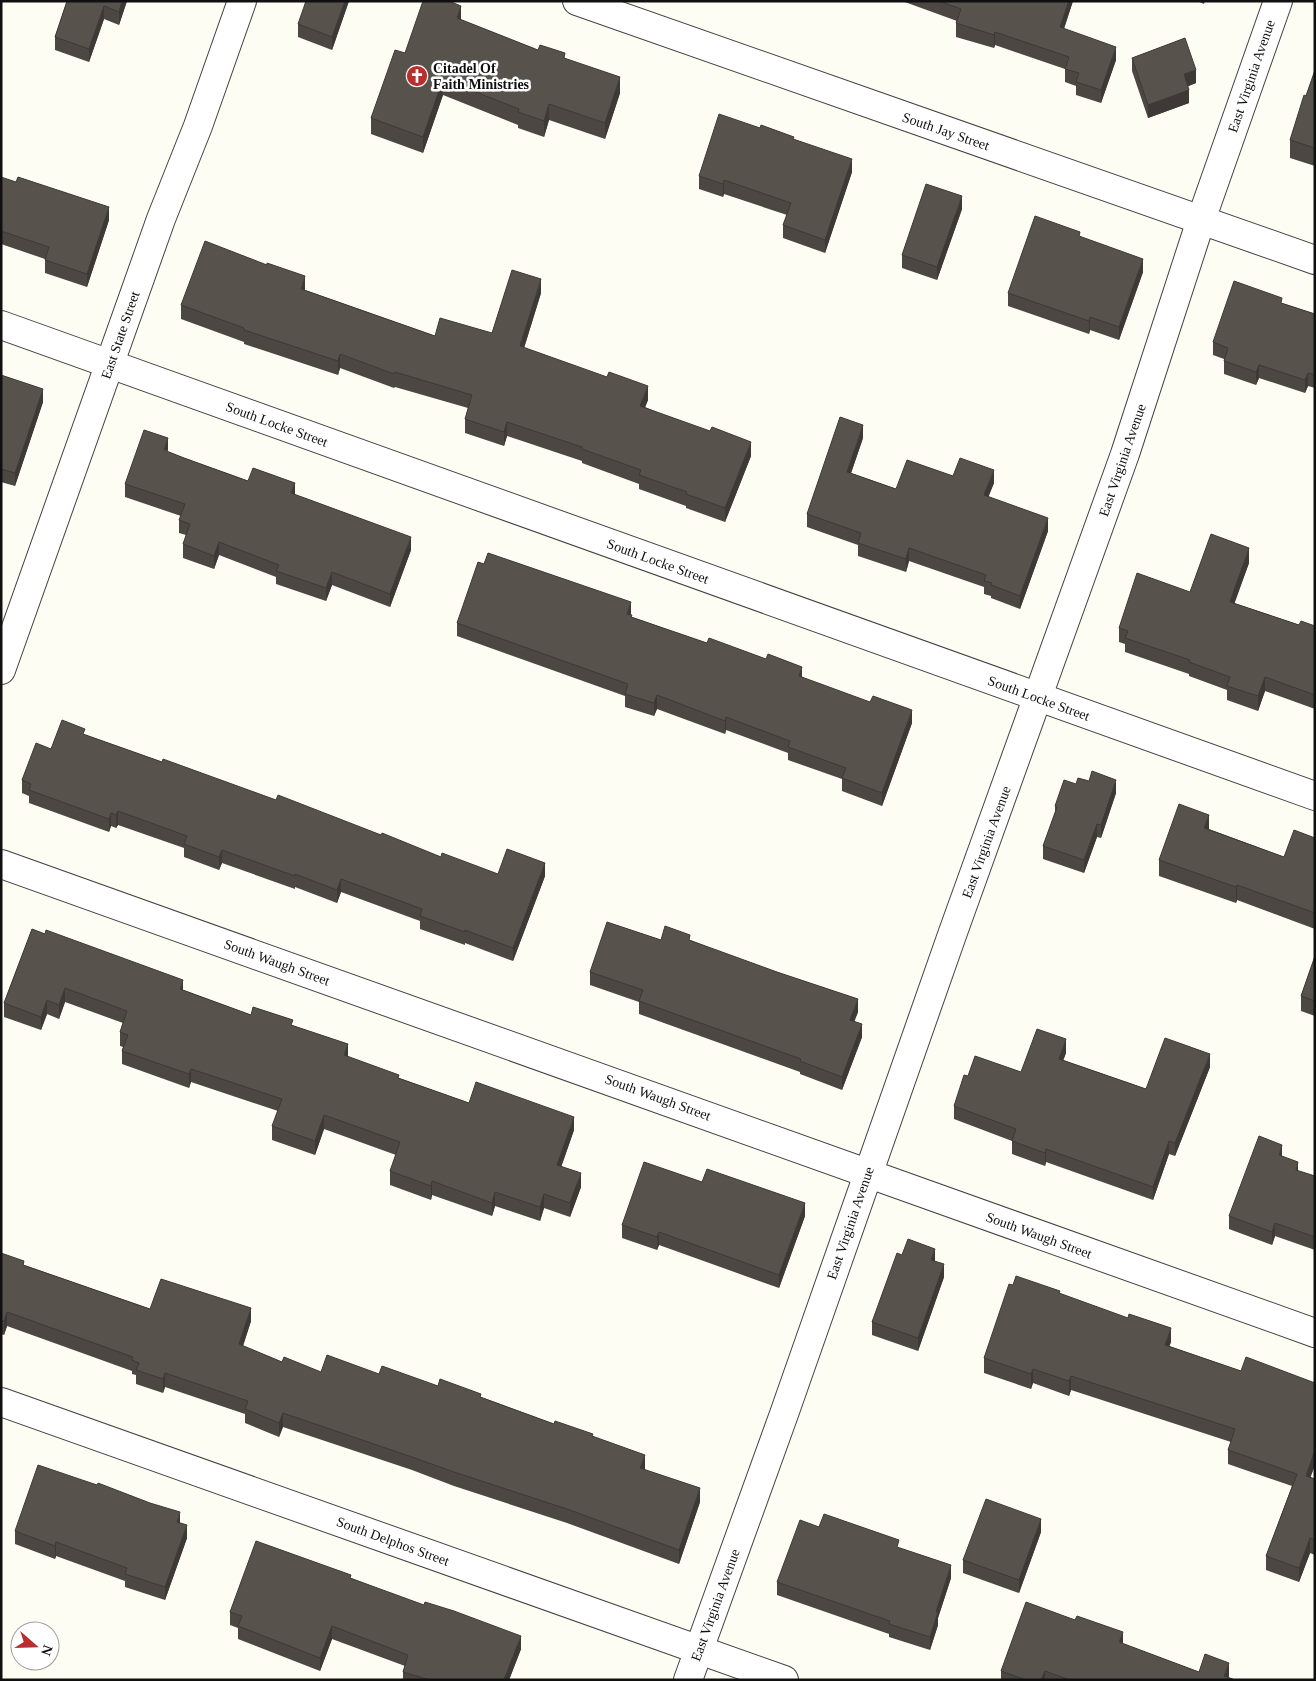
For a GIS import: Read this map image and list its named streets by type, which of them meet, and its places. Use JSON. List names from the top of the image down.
{
  "streets": {
    "street": [
      "East Virginia Avenue",
      "South Jay Street",
      "East State Street",
      "South Locke Street",
      "South Waugh Street",
      "South Delphos Street"
    ]
  },
  "crossings": [
    ["East Virginia Avenue", "South Jay Street"],
    ["East Virginia Avenue", "South Locke Street"],
    ["East Virginia Avenue", "South Waugh Street"],
    ["East Virginia Avenue", "South Delphos Street"],
    ["East State Street", "South Locke Street"]
  ],
  "places": {
    "church": ["Citadel Of Faith Ministries"]
  },
  "north": "right"
}
